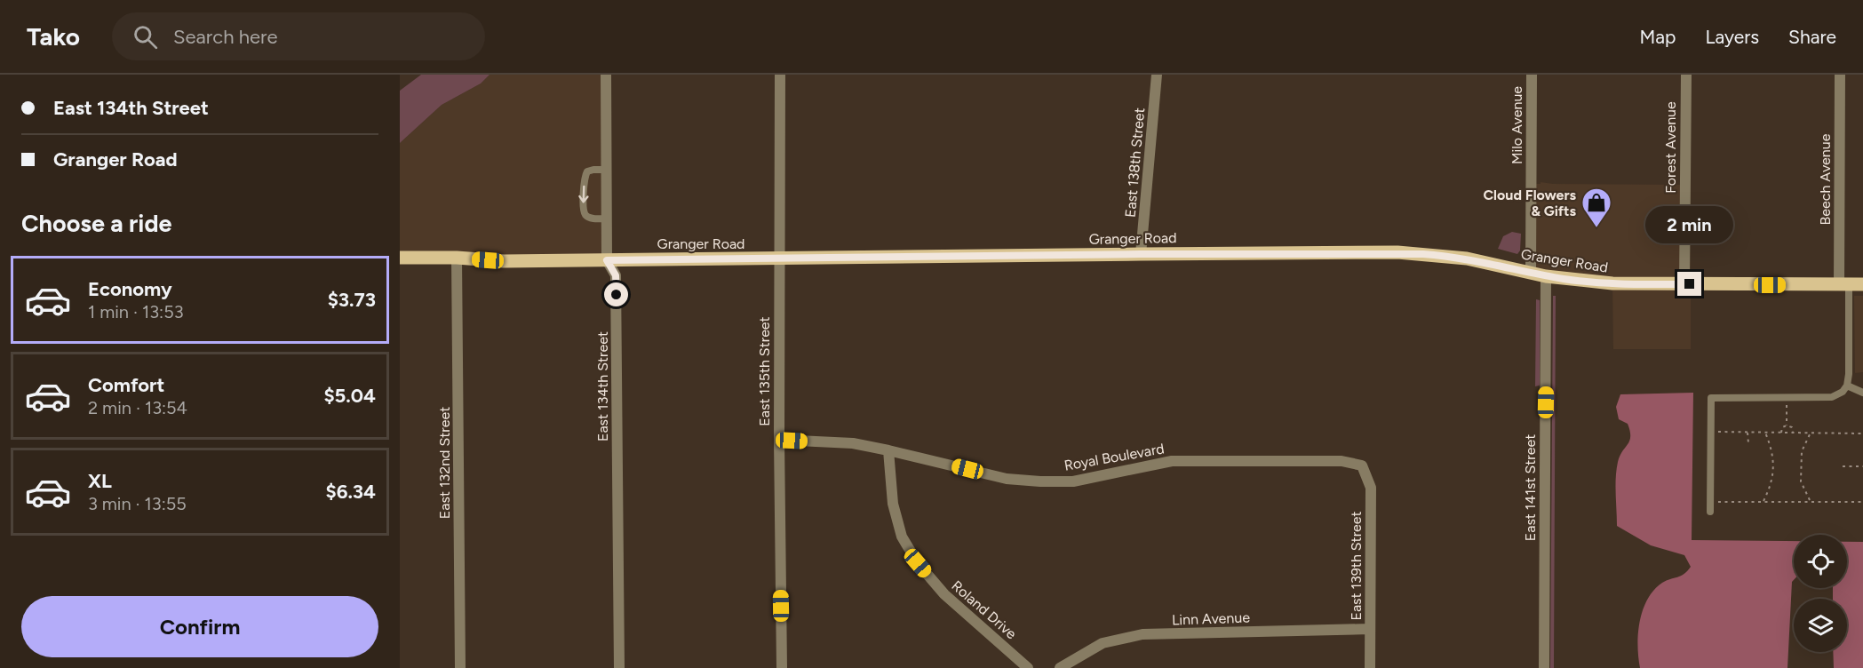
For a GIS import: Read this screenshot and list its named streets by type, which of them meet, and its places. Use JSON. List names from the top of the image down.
{
  "streets": {
    "main road": ["Granger Road"],
    "street": [
      "Milo Avenue",
      "Forest Avenue",
      "East 138th Street",
      "Beech Avenue",
      "East 135th Street",
      "East 134th Street",
      "Royal Boulevard",
      "East 132nd Street",
      "East 141st Street",
      "East 139th Street",
      "Roland Drive",
      "Linn Avenue"
    ]
  },
  "crossings": [
    ["Milo Avenue", "Granger Road"],
    ["Forest Avenue", "Granger Road"],
    ["East 138th Street", "Granger Road"],
    ["Beech Avenue", "Granger Road"],
    ["Granger Road", "East 135th Street"],
    ["Granger Road", "East 134th Street"],
    ["Granger Road", "East 132nd Street"],
    ["Granger Road", "East 141st Street"],
    ["East 135th Street", "Royal Boulevard"],
    ["Royal Boulevard", "East 139th Street"],
    ["Royal Boulevard", "Roland Drive"],
    ["East 139th Street", "Linn Avenue"]
  ],
  "places": {
    "shop": ["Cloud Flowers & Gifts"]
  },
  "page": {
    "header": "Tako",
    "search": "Search here",
    "nav": ["Map", "Layers", "Share"],
    "banner": ["East 134th Street", "Granger Road"],
    "heading": "Choose a ride",
    "bubble": "2 min",
    "list": [
      {
        "name": "Economy",
        "note": "1 min · 13:53",
        "value": "$3.73"
      },
      {
        "name": "Comfort",
        "note": "2 min · 13:54",
        "value": "$5.04"
      },
      {
        "name": "XL",
        "note": "3 min · 13:55",
        "value": "$6.34"
      }
    ],
    "buttons": "Confirm"
  }
}
